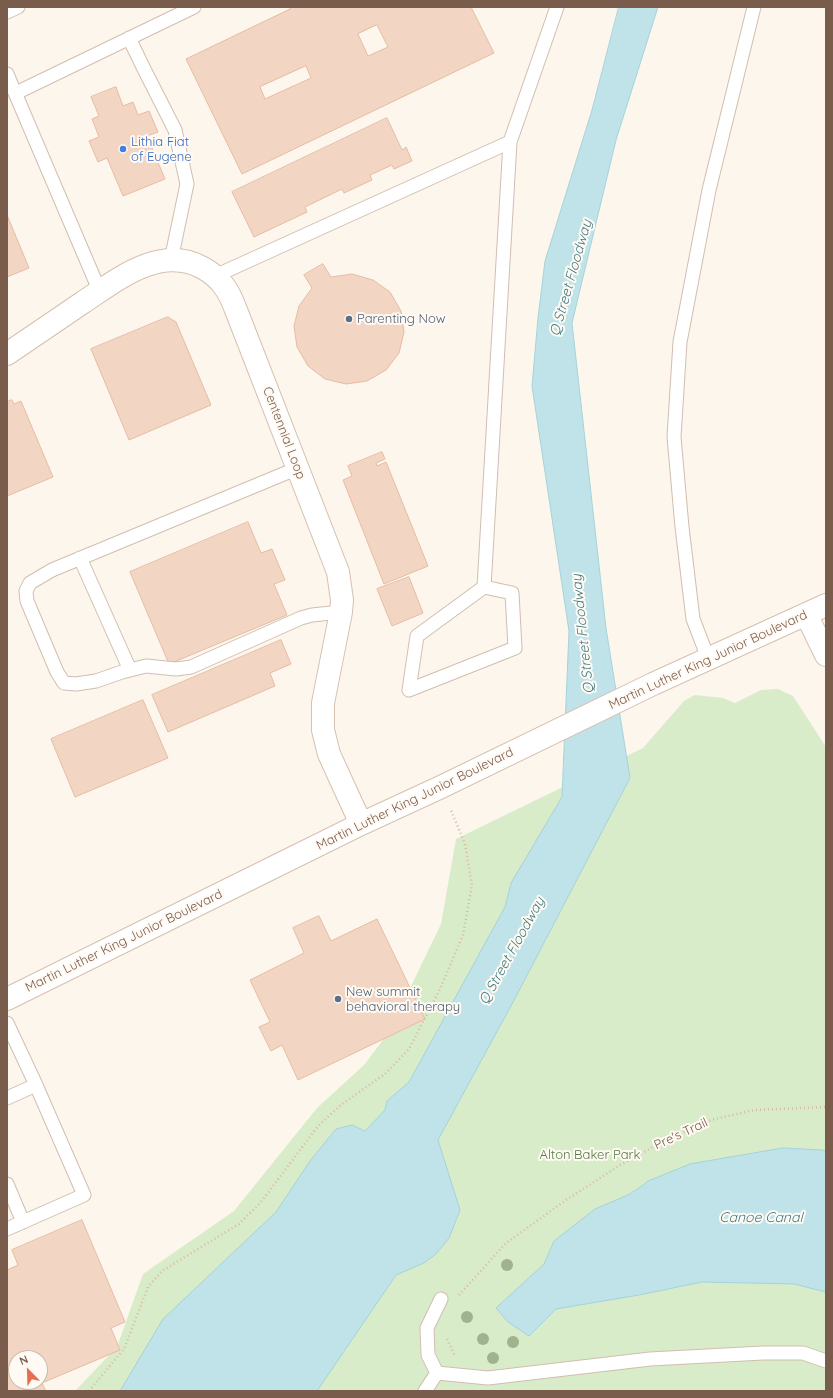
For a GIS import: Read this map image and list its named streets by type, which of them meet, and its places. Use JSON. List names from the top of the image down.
{
  "streets": {
    "main road": ["Centennial Loop", "Martin Luther King Junior Boulevard"],
    "path": ["Pre's Trail"]
  },
  "crossings": [
    ["Centennial Loop", "Martin Luther King Junior Boulevard"]
  ],
  "water": ["Q Street Floodway", "Canoe Canal"],
  "parks": ["Alton Baker Park"],
  "places": ["Lithia Fiat of Eugene", "Parenting Now", "New summit behavioral therapy"],
  "north": "top left"
}
